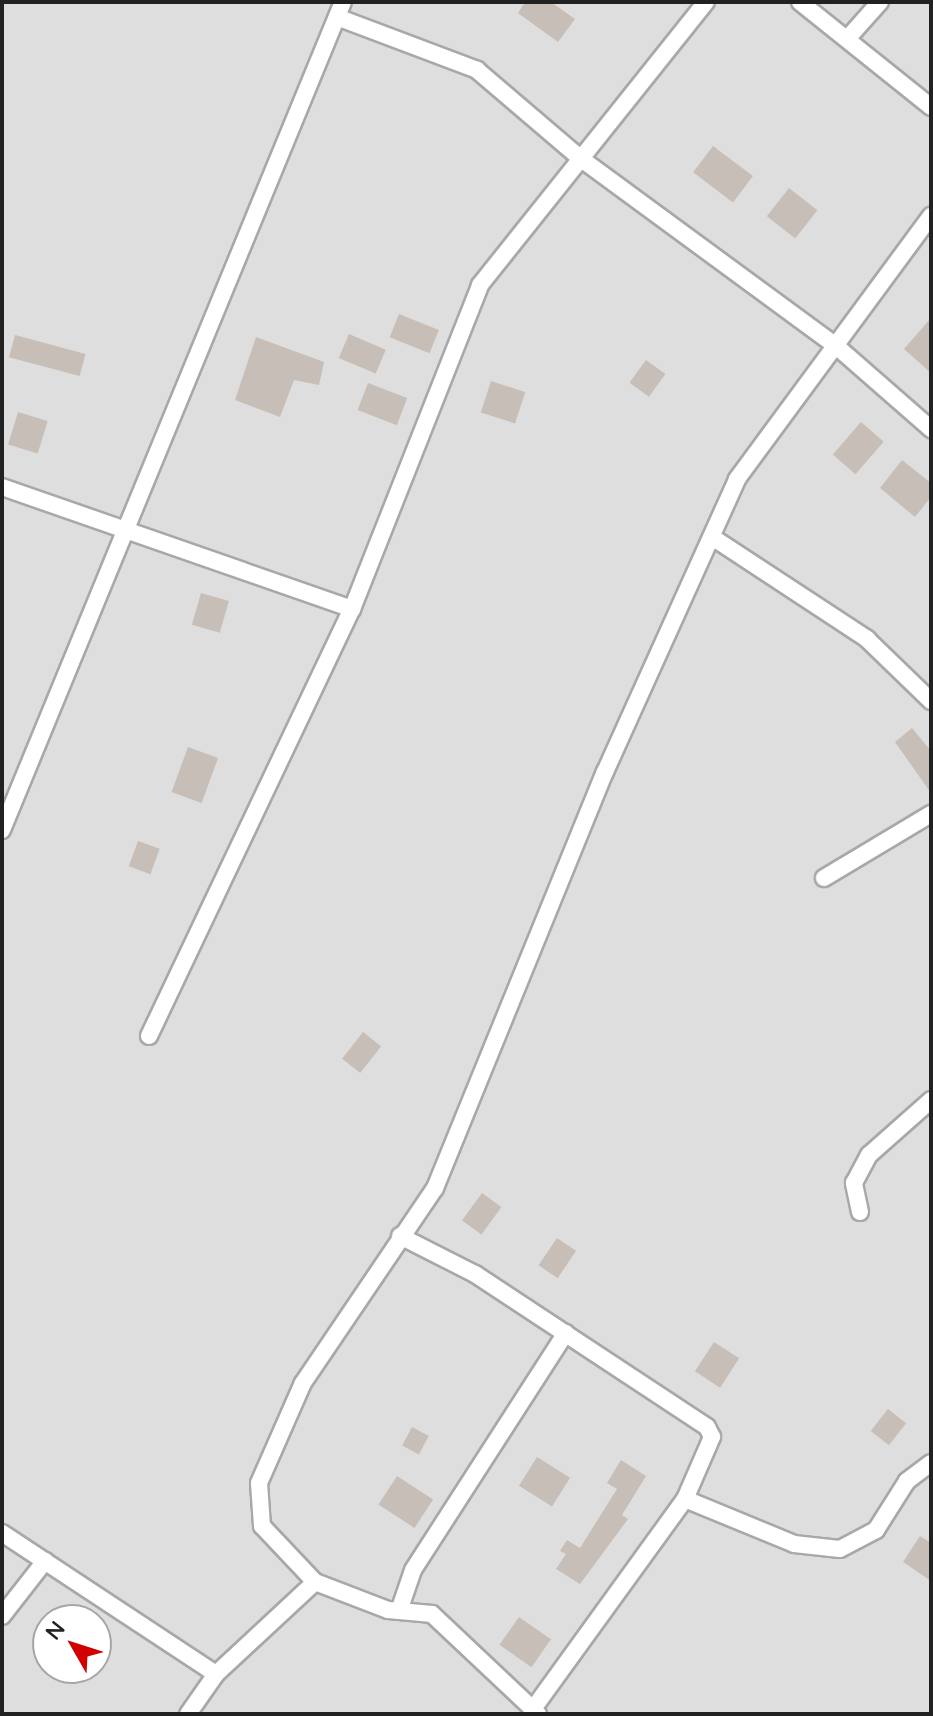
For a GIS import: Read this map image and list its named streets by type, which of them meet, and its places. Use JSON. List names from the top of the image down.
{
  "north": "top left"
}
